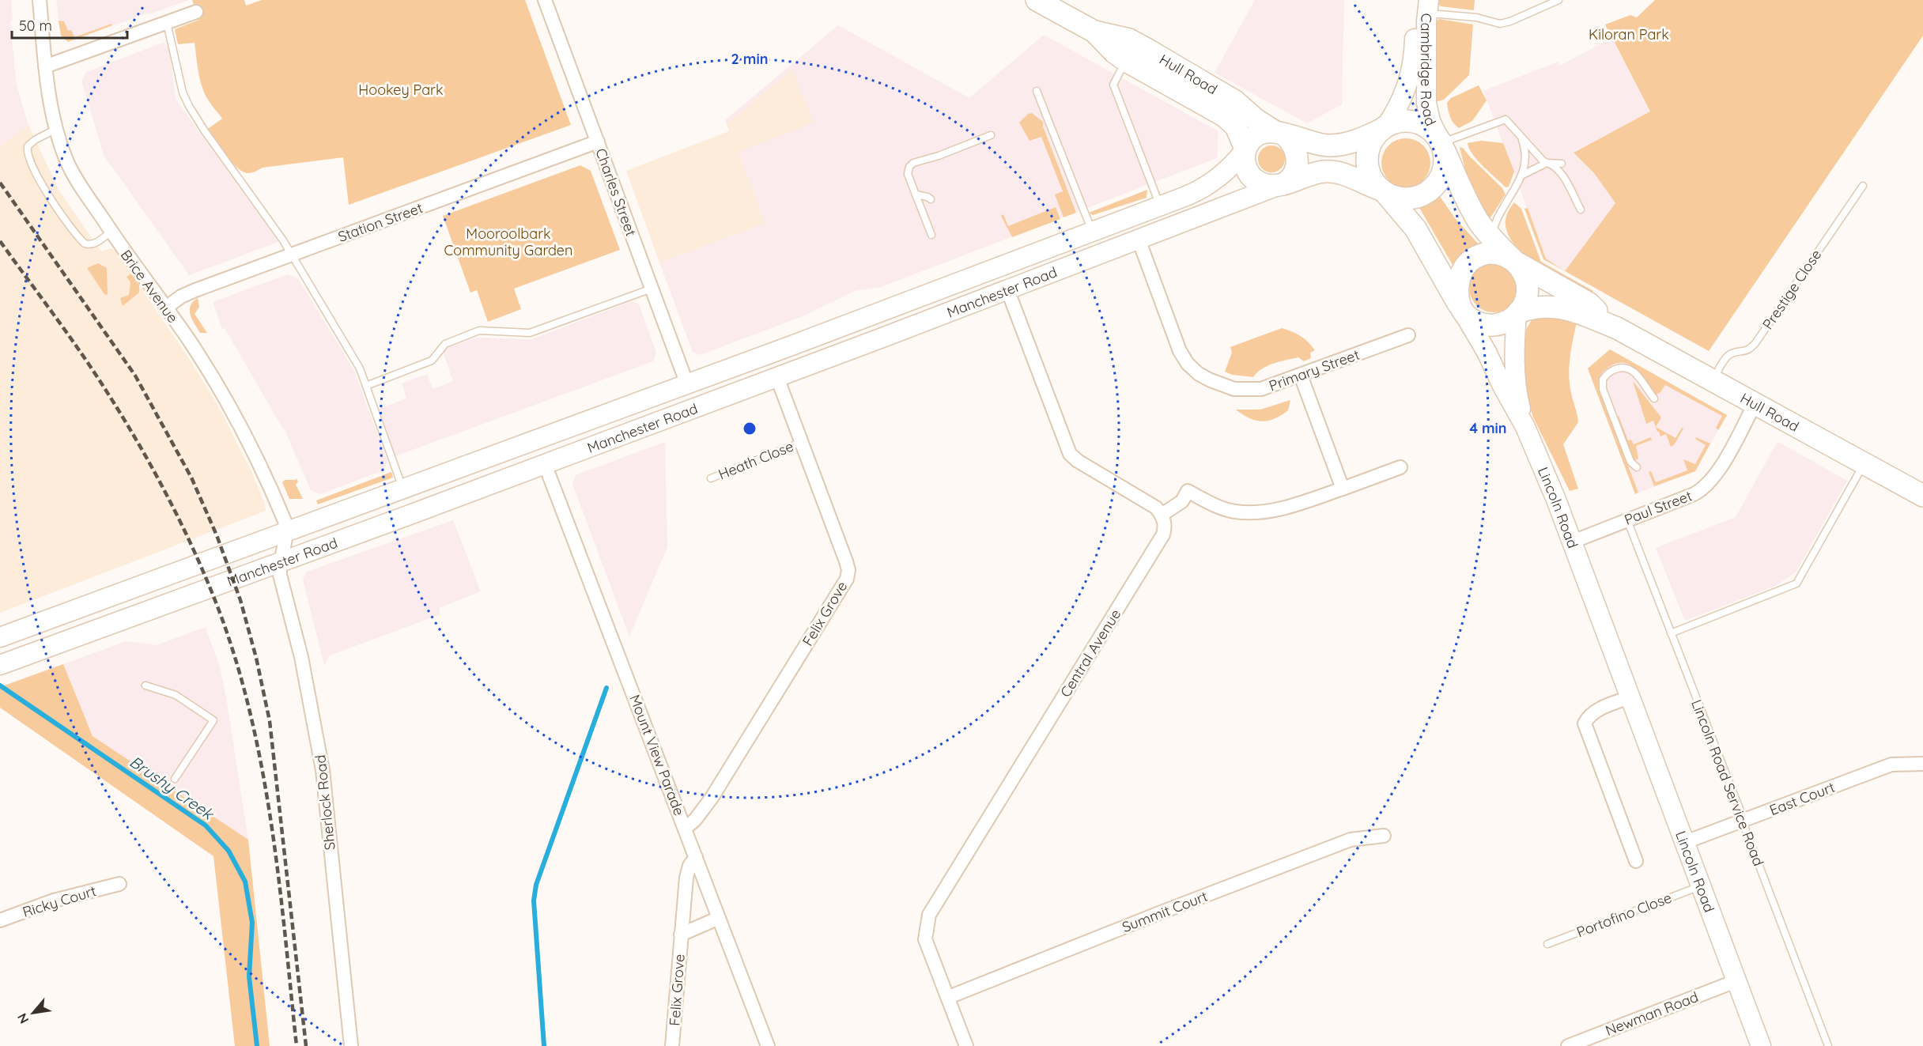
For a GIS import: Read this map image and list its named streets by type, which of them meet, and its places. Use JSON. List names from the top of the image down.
{
  "streets": {
    "main road": [
      "Cambridge Road",
      "Hull Road",
      "Manchester Road",
      "Lincoln Road"
    ],
    "street": [
      "Charles Street",
      "Station Street",
      "Brice Avenue",
      "Primary Street",
      "Paul Street",
      "Felix Grove",
      "Central Avenue",
      "Mount View Parade",
      "East Court",
      "Sherlock Road",
      "Ricky Court",
      "Summit Court",
      "Newman Road"
    ],
    "lane": [
      "Prestige Close",
      "Heath Close",
      "Lincoln Road Service Road",
      "Portofino Close"
    ]
  },
  "crossings": [
    ["Cambridge Road", "Hull Road"],
    ["Hull Road", "Prestige Close"],
    ["Hull Road", "Manchester Road"],
    ["Hull Road", "Paul Street"],
    ["Hull Road", "Lincoln Road"],
    ["Charles Street", "Station Street"],
    ["Charles Street", "Manchester Road"],
    ["Station Street", "Brice Avenue"],
    ["Brice Avenue", "Manchester Road"],
    ["Brice Avenue", "Sherlock Road"],
    ["Manchester Road", "Primary Street"],
    ["Manchester Road", "Felix Grove"],
    ["Manchester Road", "Mount View Parade"],
    ["Manchester Road", "Sherlock Road"],
    ["Heath Close", "Felix Grove"],
    ["Paul Street", "Lincoln Road"],
    ["Paul Street", "Lincoln Road Service Road"],
    ["Lincoln Road", "East Court"],
    ["Lincoln Road", "Portofino Close"],
    ["Lincoln Road", "Newman Road"],
    ["Felix Grove", "Mount View Parade"],
    ["Central Avenue", "Summit Court"],
    ["Lincoln Road Service Road", "East Court"]
  ],
  "water": ["Brushy Creek"],
  "parks": ["Kiloran Park", "Hookey Park", "Mooroolbark Community Garden"],
  "scale_bar": "50 m",
  "north": "bottom left",
  "rings": ["2 min", "4 min"]
}
